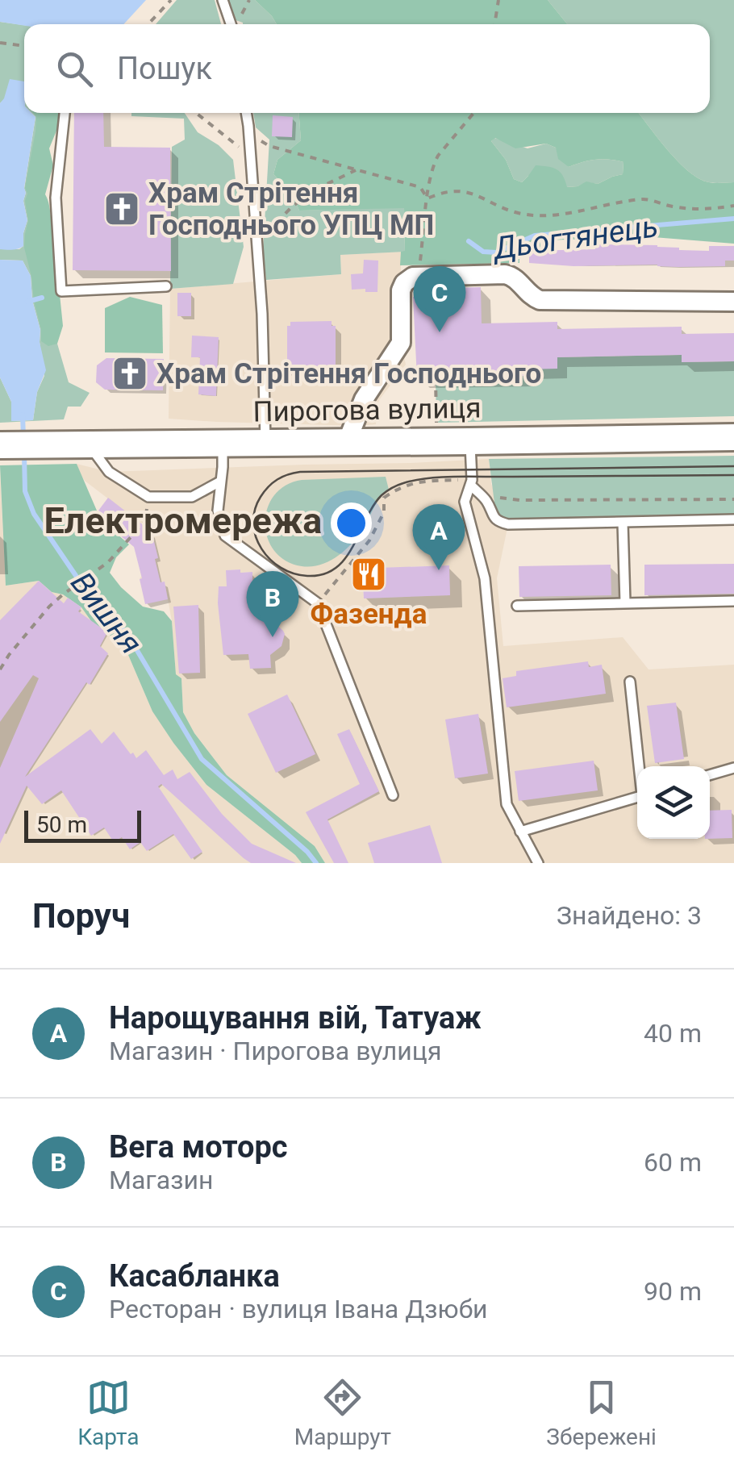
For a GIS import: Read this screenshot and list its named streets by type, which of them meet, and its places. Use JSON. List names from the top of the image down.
{
  "streets": {
    "main road": ["Пирогова вулиця"]
  },
  "districts": ["Електромережа"],
  "water": ["Дьогтянець", "Вишня"],
  "places": {
    "church": ["Храм Стрітення Господнього УПЦ МП", "Храм Стрітення Господнього"],
    "restaurant": ["Фазенда"]
  },
  "scale_bar": "50 m",
  "page": {
    "search": "Пошук",
    "pins": ["C", "A", "B"],
    "scale": "50 m",
    "heading": ["Поруч", "Знайдено: 3"],
    "list": [
      {
        "mark": "A",
        "name": "Нарощування вій, Татуаж",
        "note": "Магазин · Пирогова вулиця",
        "value": "40 m"
      },
      {
        "mark": "B",
        "name": "Вега моторс",
        "note": "Магазин",
        "value": "60 m"
      },
      {
        "mark": "C",
        "name": "Касабланка",
        "note": "Ресторан · вулиця Івана Дзюби",
        "value": "90 m"
      }
    ],
    "nav": ["Карта", "Маршрут", "Збережені"]
  }
}
